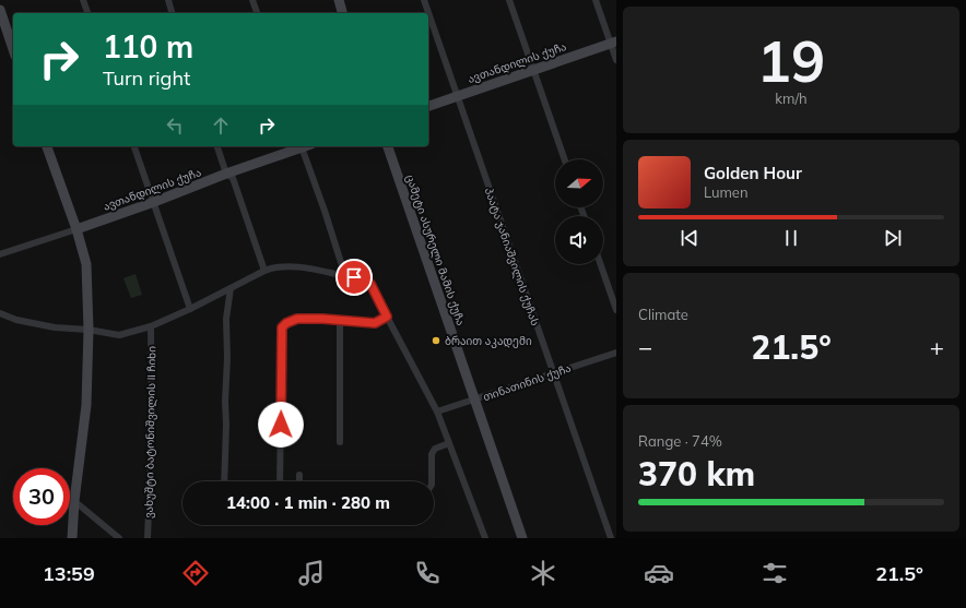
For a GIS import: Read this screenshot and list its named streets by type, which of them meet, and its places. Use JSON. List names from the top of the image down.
{
  "streets": {
    "street": [
      "ავთანდილის ქუჩა",
      "ცამეტი ასურელი მამის ქუჩა",
      "პაატა ჯანიაშვილის ქუჩას",
      "თინათინის ქუჩა",
      "ვახუშტი ბატონიშვილის II ჩიხი"
    ]
  },
  "crossings": [
    ["ავთანდილის ქუჩა", "პაატა ჯანიაშვილის ქუჩას"],
    ["ცამეტი ასურელი მამის ქუჩა", "თინათინის ქუჩა"],
    ["პაატა ჯანიაშვილის ქუჩას", "თინათინის ქუჩა"]
  ],
  "places": ["ბრაით აკადემი"],
  "north": "right",
  "page": {
    "tile": [
      ["19", "km/h"],
      "Climate",
      ["Range · 74%", "370 km"]
    ],
    "turn": ["110 m", "Turn right"],
    "song": ["Golden Hour", "Lumen"],
    "heat": ["−", "21.5°", "+"],
    "limit": "30",
    "trip": "14:00 · 1 min · 280 m",
    "tabs": ["13:59", "21.5°"]
  }
}
